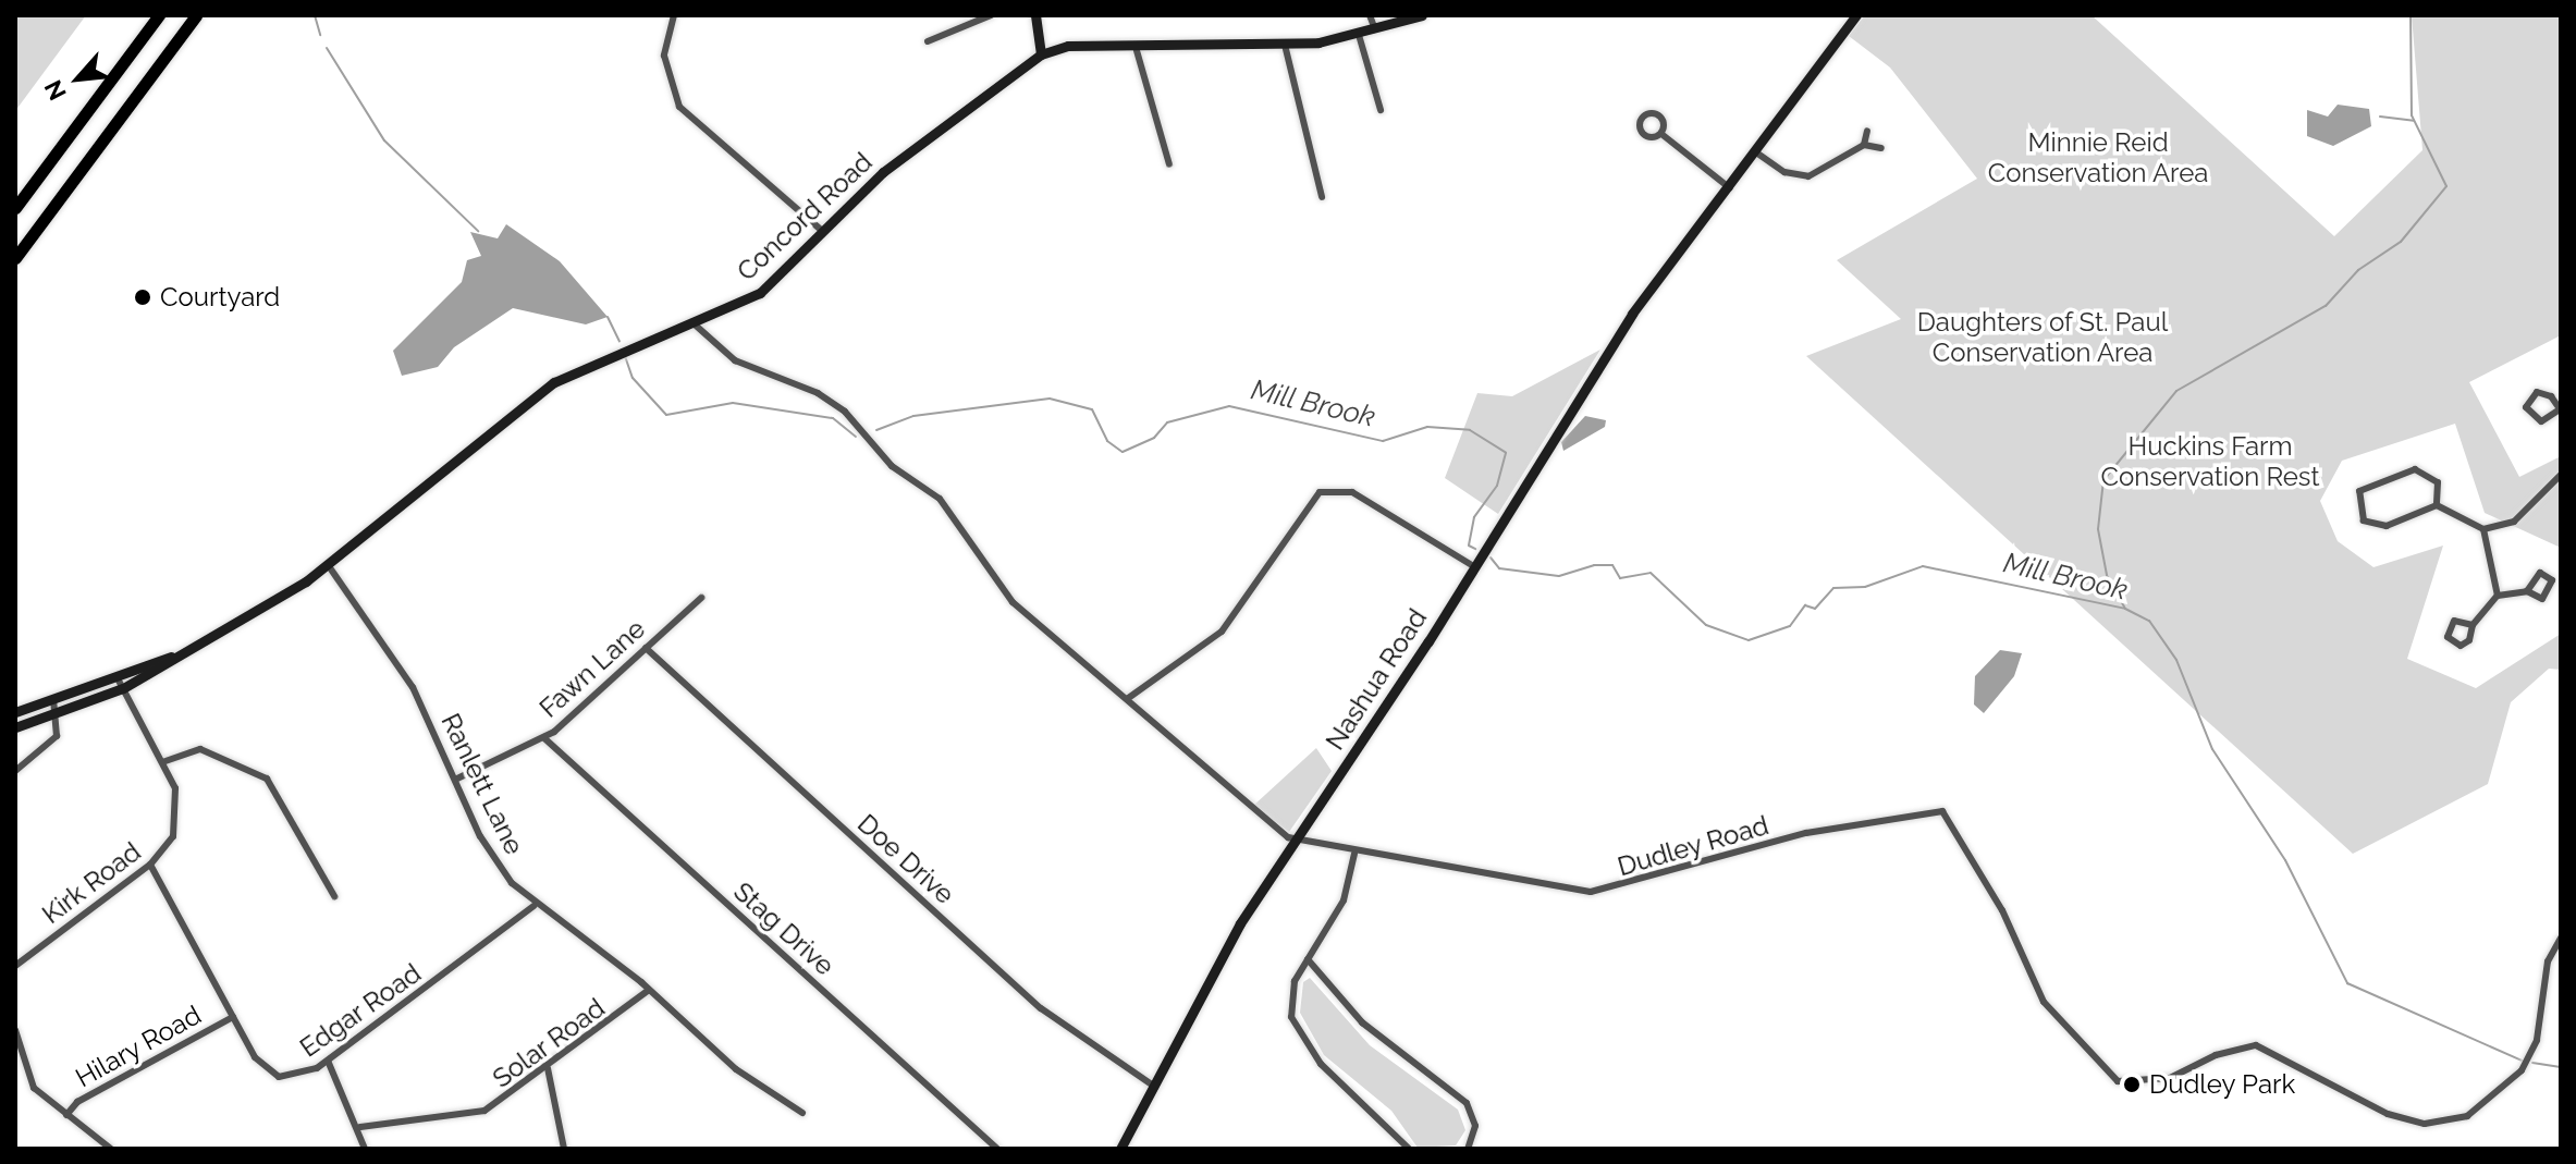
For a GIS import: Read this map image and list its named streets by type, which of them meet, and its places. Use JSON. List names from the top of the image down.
{
  "streets": {
    "main road": ["Concord Road", "Nashua Road"],
    "street": [
      "Fawn Lane",
      "Ranlett Lane",
      "Dudley Road",
      "Doe Drive",
      "Kirk Road",
      "Stag Drive",
      "Edgar Road",
      "Solar Road",
      "Hilary Road"
    ]
  },
  "crossings": [
    ["Concord Road", "Ranlett Lane"],
    ["Concord Road", "Dudley Road"],
    ["Concord Road", "Kirk Road"],
    ["Fawn Lane", "Ranlett Lane"],
    ["Fawn Lane", "Doe Drive"],
    ["Fawn Lane", "Stag Drive"],
    ["Nashua Road", "Dudley Road"],
    ["Nashua Road", "Doe Drive"],
    ["Ranlett Lane", "Edgar Road"],
    ["Ranlett Lane", "Solar Road"],
    ["Kirk Road", "Edgar Road"],
    ["Edgar Road", "Hilary Road"]
  ],
  "water": ["Mill Brook"],
  "parks": ["Minnie Reid Conservation Area", "Daughters of St. Paul Conservation Area", "Huckins Farm Conservation Rest"],
  "places": ["Courtyard", "Dudley Park"],
  "north": "bottom left"
}
